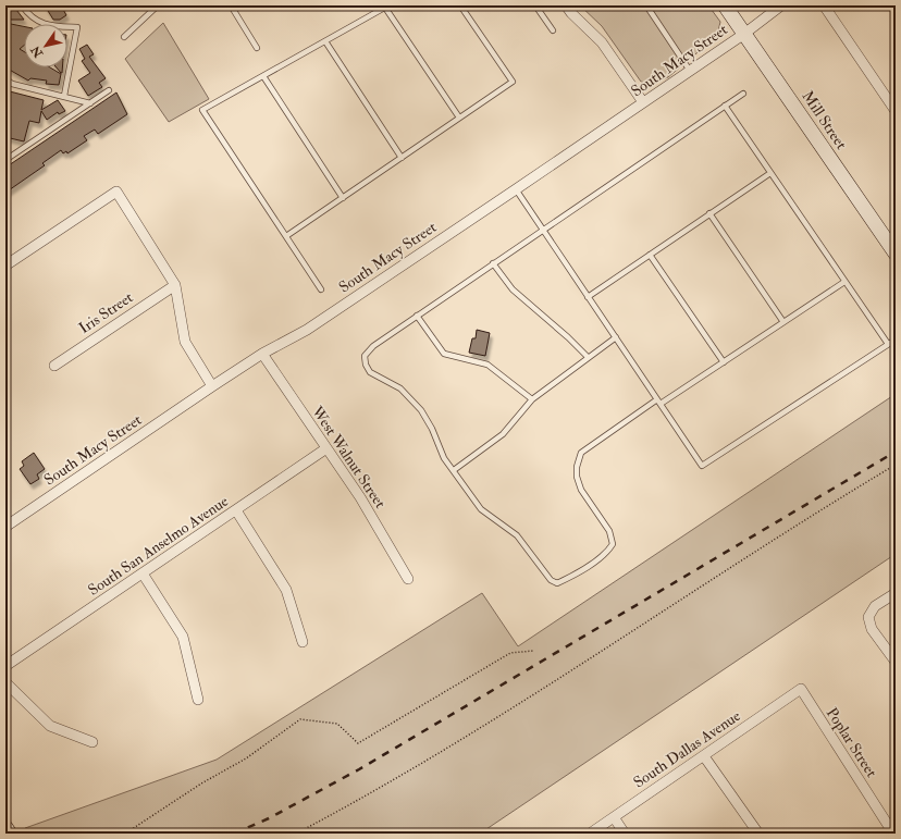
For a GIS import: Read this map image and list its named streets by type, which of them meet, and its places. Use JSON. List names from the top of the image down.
{
  "streets": {
    "main road": ["Mill Street"],
    "street": [
      "South Macy Street",
      "Iris Street",
      "West Walnut Street",
      "South San Anselmo Avenue",
      "Poplar Street",
      "South Dallas Avenue"
    ]
  },
  "crossings": [
    ["South Macy Street", "Mill Street"],
    ["South Macy Street", "West Walnut Street"],
    ["West Walnut Street", "South San Anselmo Avenue"],
    ["Poplar Street", "South Dallas Avenue"]
  ],
  "north": "bottom left"
}
